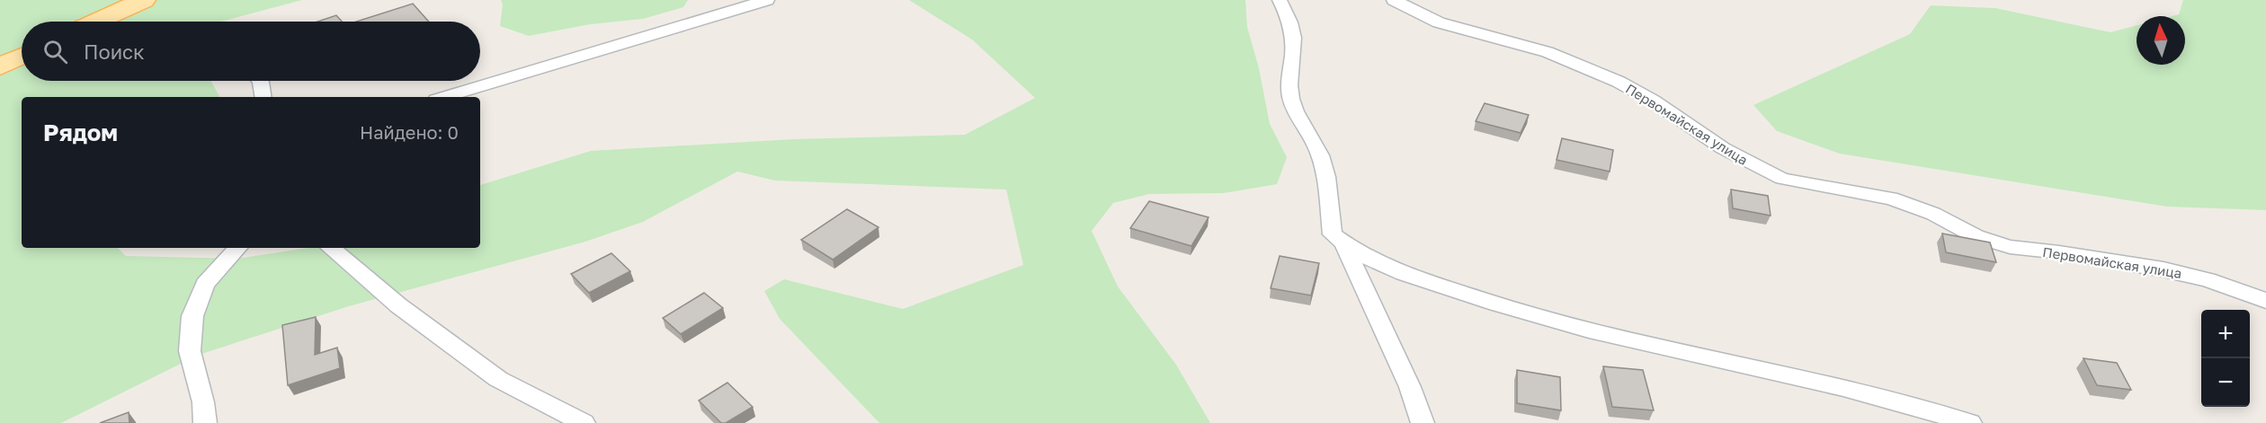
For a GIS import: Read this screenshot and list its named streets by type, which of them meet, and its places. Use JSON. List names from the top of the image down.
{
  "streets": {
    "street": ["Первомайская улица"]
  },
  "north": "top",
  "page": {
    "search": "Поиск",
    "heading": ["Рядом", "Найдено: 0"],
    "map_buttons": ["+", "−"]
  }
}
